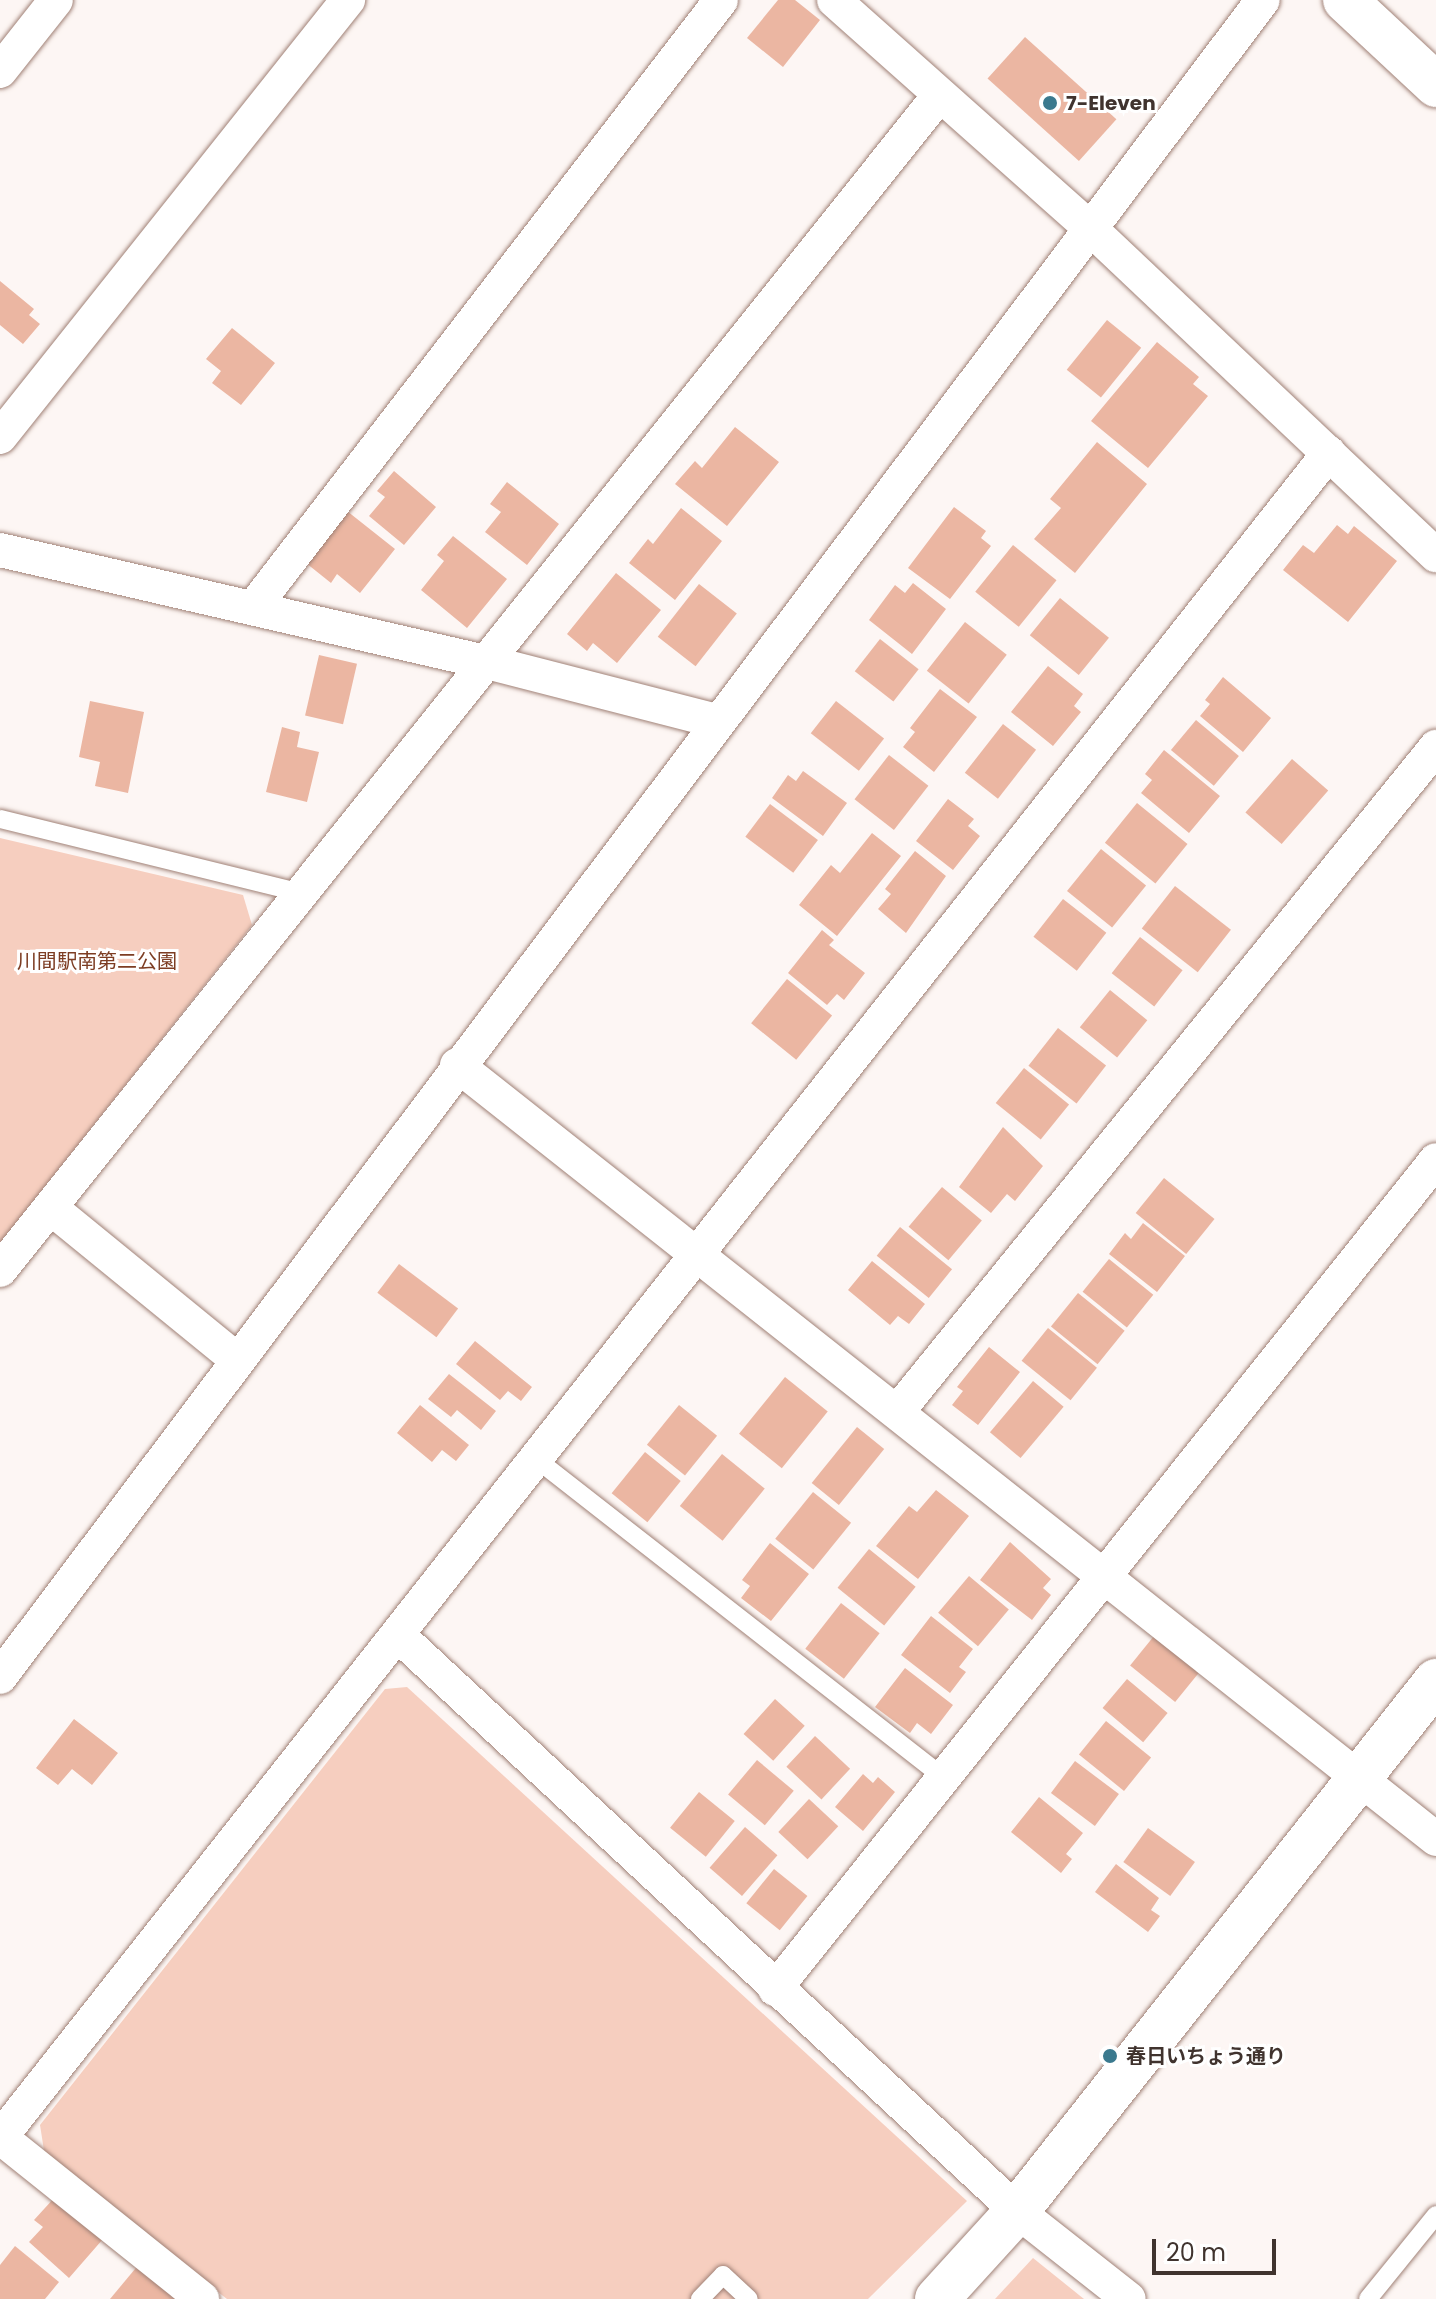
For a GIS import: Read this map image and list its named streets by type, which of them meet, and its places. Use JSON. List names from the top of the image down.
{
  "parks": ["川間駅南第二公園"],
  "places": ["7-Eleven", "春日いちょう通り"],
  "scale_bar": "20 m"
}
